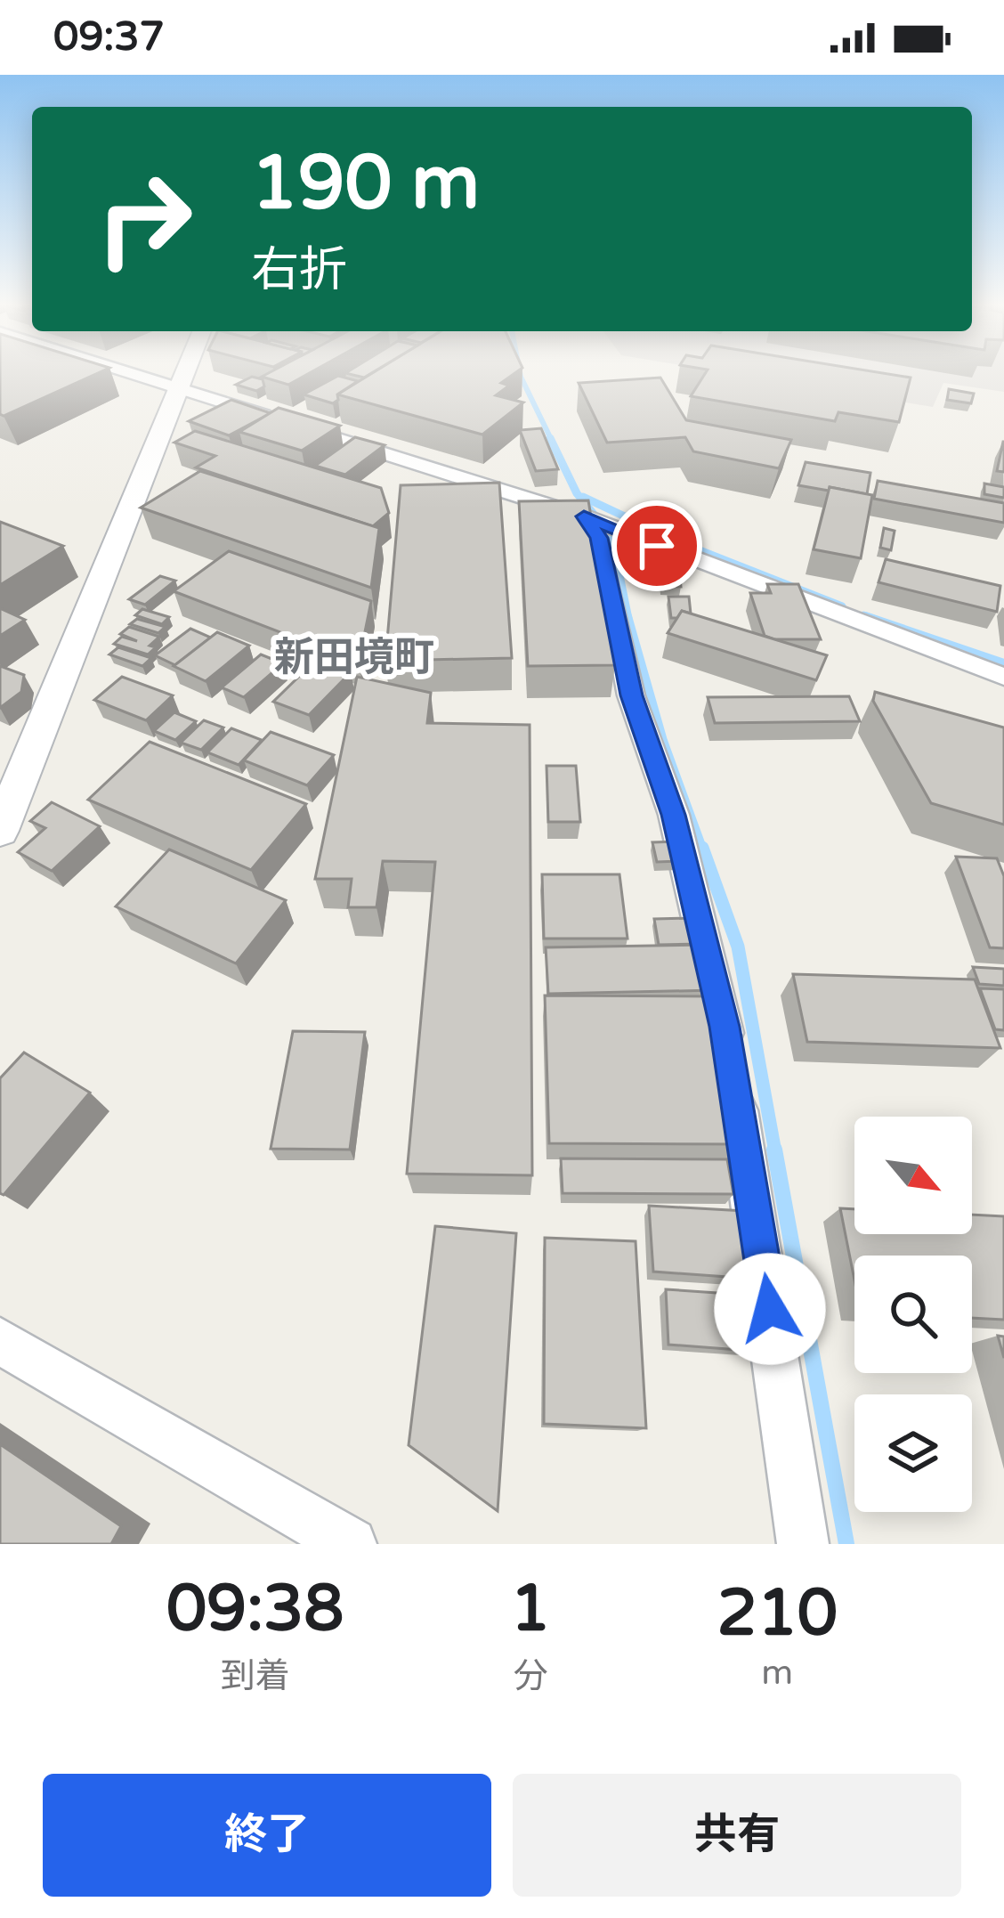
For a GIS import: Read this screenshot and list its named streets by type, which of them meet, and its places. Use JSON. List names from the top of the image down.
{
  "districts": ["新田境町"],
  "north": "bottom right",
  "page": {
    "status": "09:37",
    "turn": ["190 m", "右折"],
    "eta": [
      "09:38",
      "到着",
      "1",
      "分",
      "210",
      "m"
    ],
    "buttons": ["終了", "共有"]
  }
}
